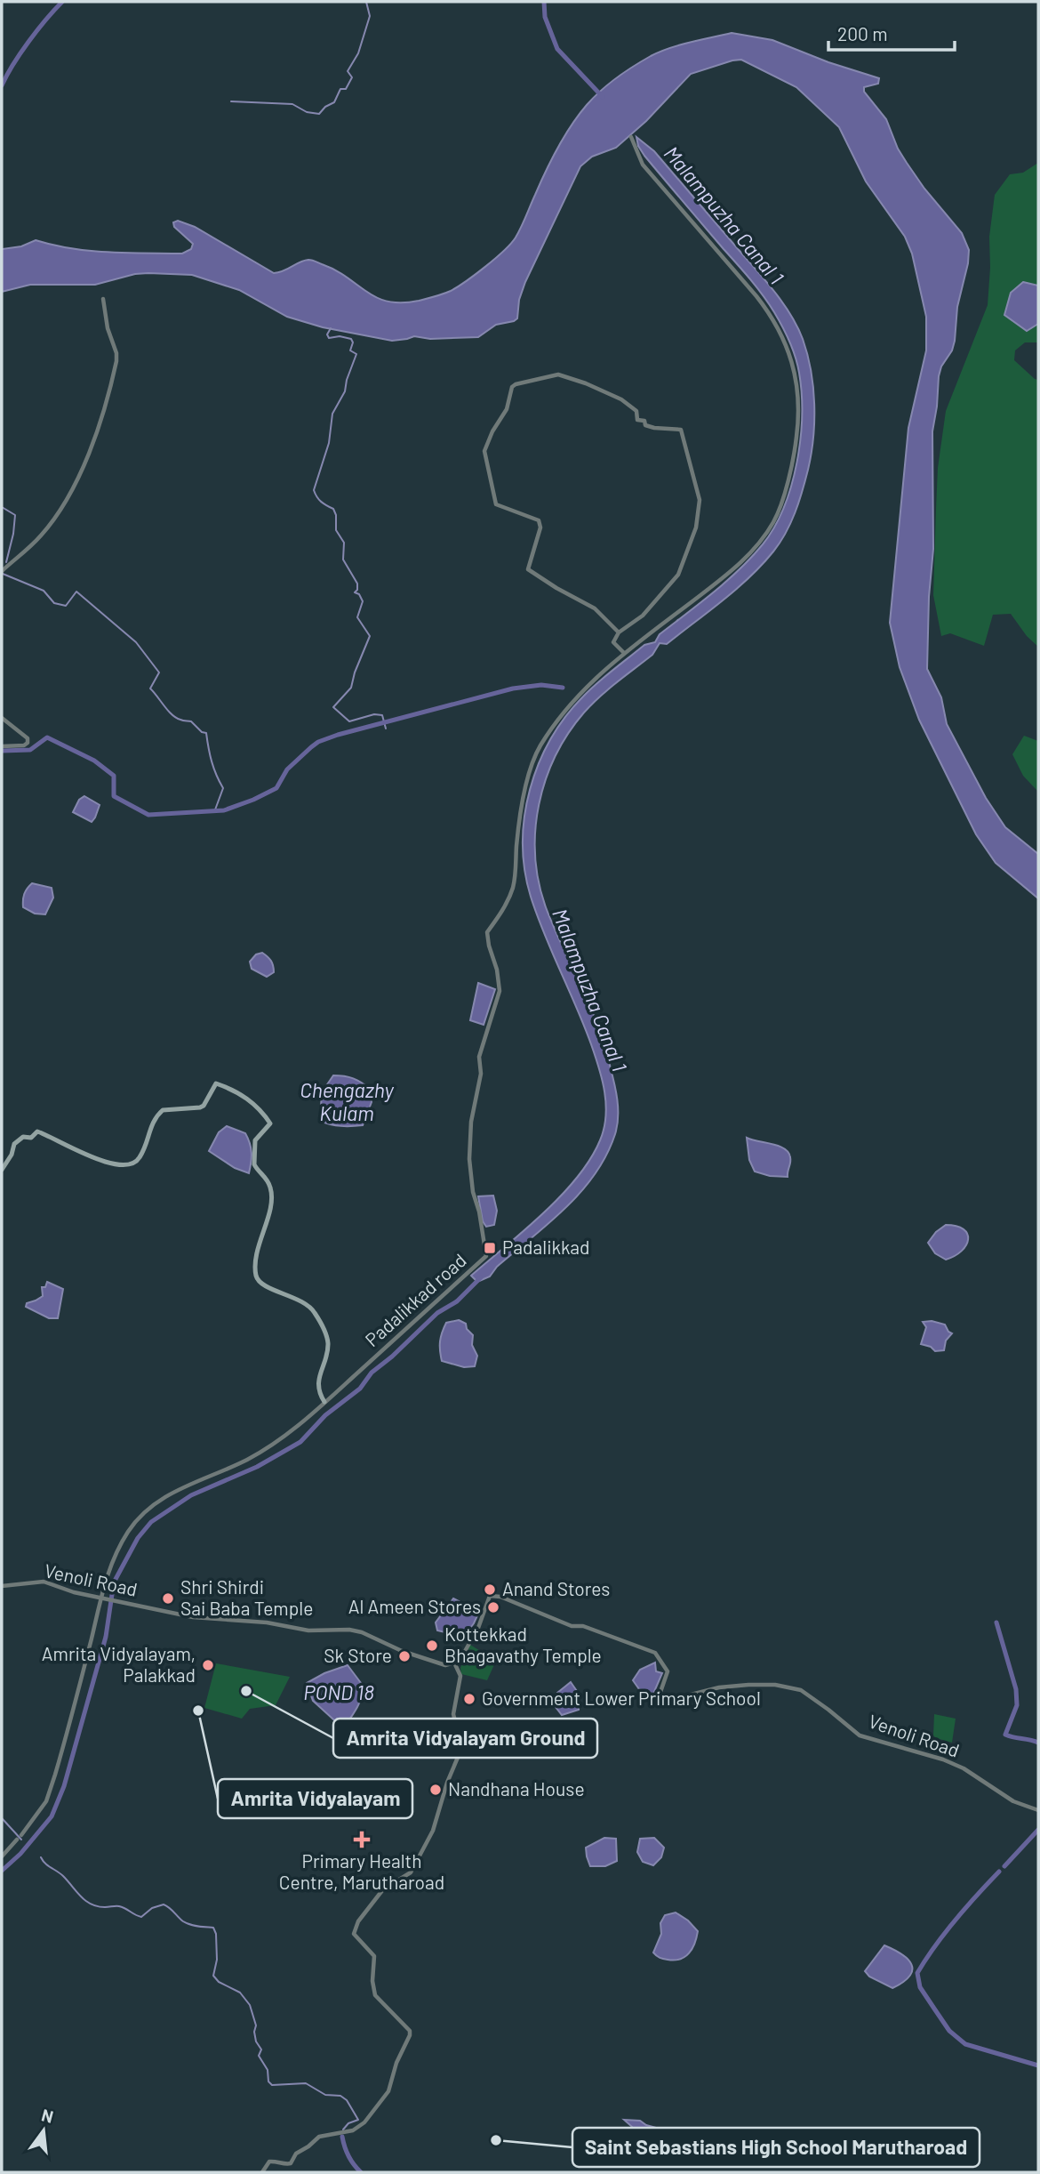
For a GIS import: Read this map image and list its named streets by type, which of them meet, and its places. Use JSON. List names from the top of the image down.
{
  "streets": {
    "street": ["Padalikkad road", "Venoli Road"]
  },
  "crossings": [
    ["Padalikkad road", "Venoli Road"]
  ],
  "water": ["Malampuzha Canal 1", "Chengazhy Kulam", "POND 18"],
  "places": {
    "transit": ["Padalikkad"],
    "other": [
      "Anand Stores",
      "Shri Shirdi Sai Baba Temple",
      "Al Ameen Stores",
      "Kottekkad Bhagavathy Temple",
      "Sk Store",
      "Amrita Vidyalayam, Palakkad",
      "Amrita Vidyalayam Ground",
      "Government Lower Primary School",
      "Amrita Vidyalayam",
      "Nandhana House",
      "Saint Sebastians High School Marutharoad"
    ],
    "health": ["Primary Health Centre, Marutharoad"]
  },
  "scale_bar": "200 m",
  "north": "top"
}
